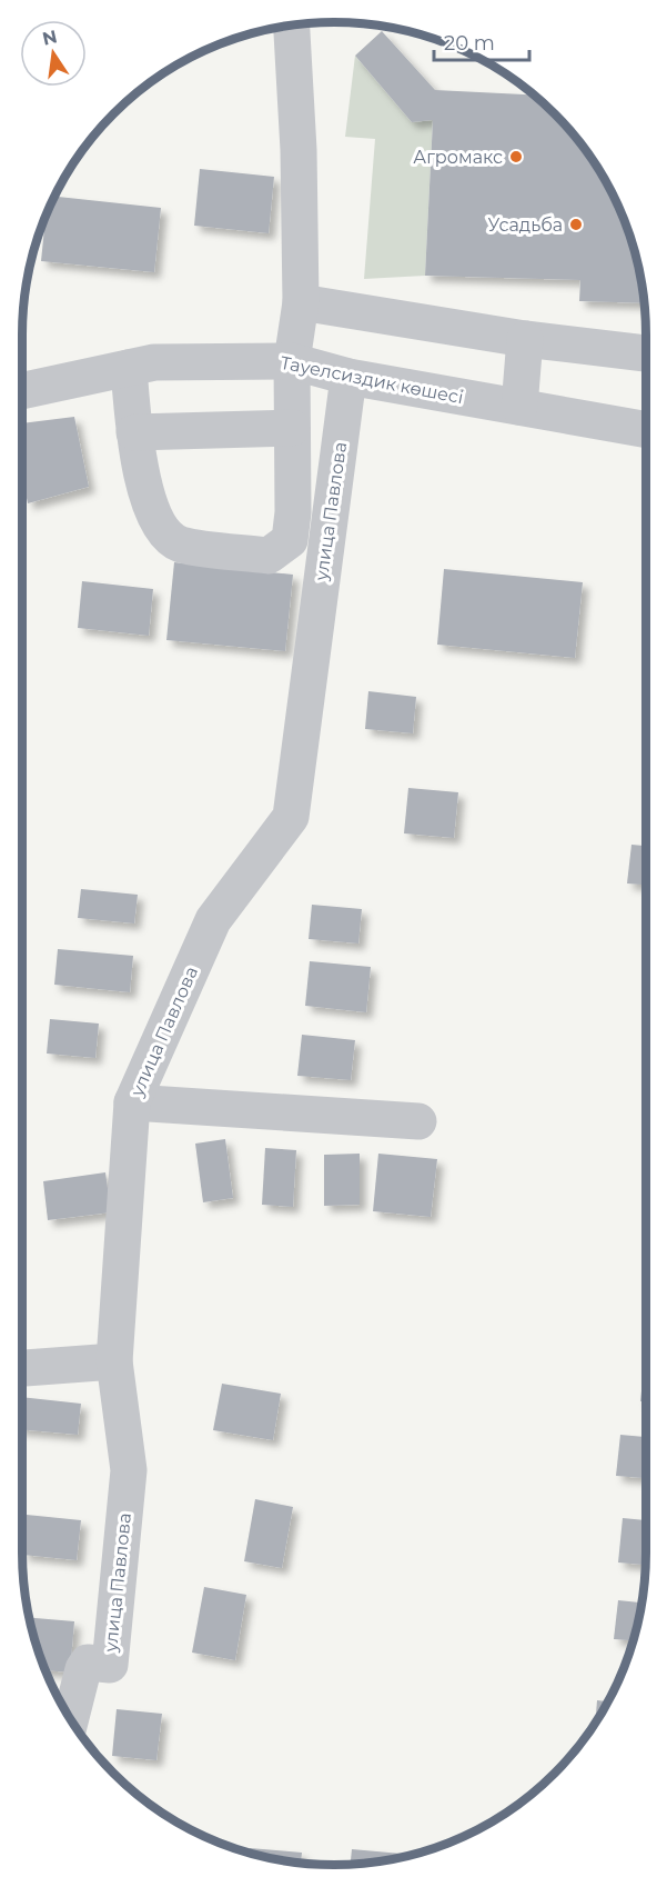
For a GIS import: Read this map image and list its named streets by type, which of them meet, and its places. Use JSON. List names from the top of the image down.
{
  "streets": {
    "street": ["Тауелсиздик көшесі", "улица Павлова"]
  },
  "crossings": [
    ["Тауелсиздик көшесі", "улица Павлова"]
  ],
  "places": ["Агромакс", "Усадьба"],
  "scale_bar": "20 m",
  "north": "top"
}
